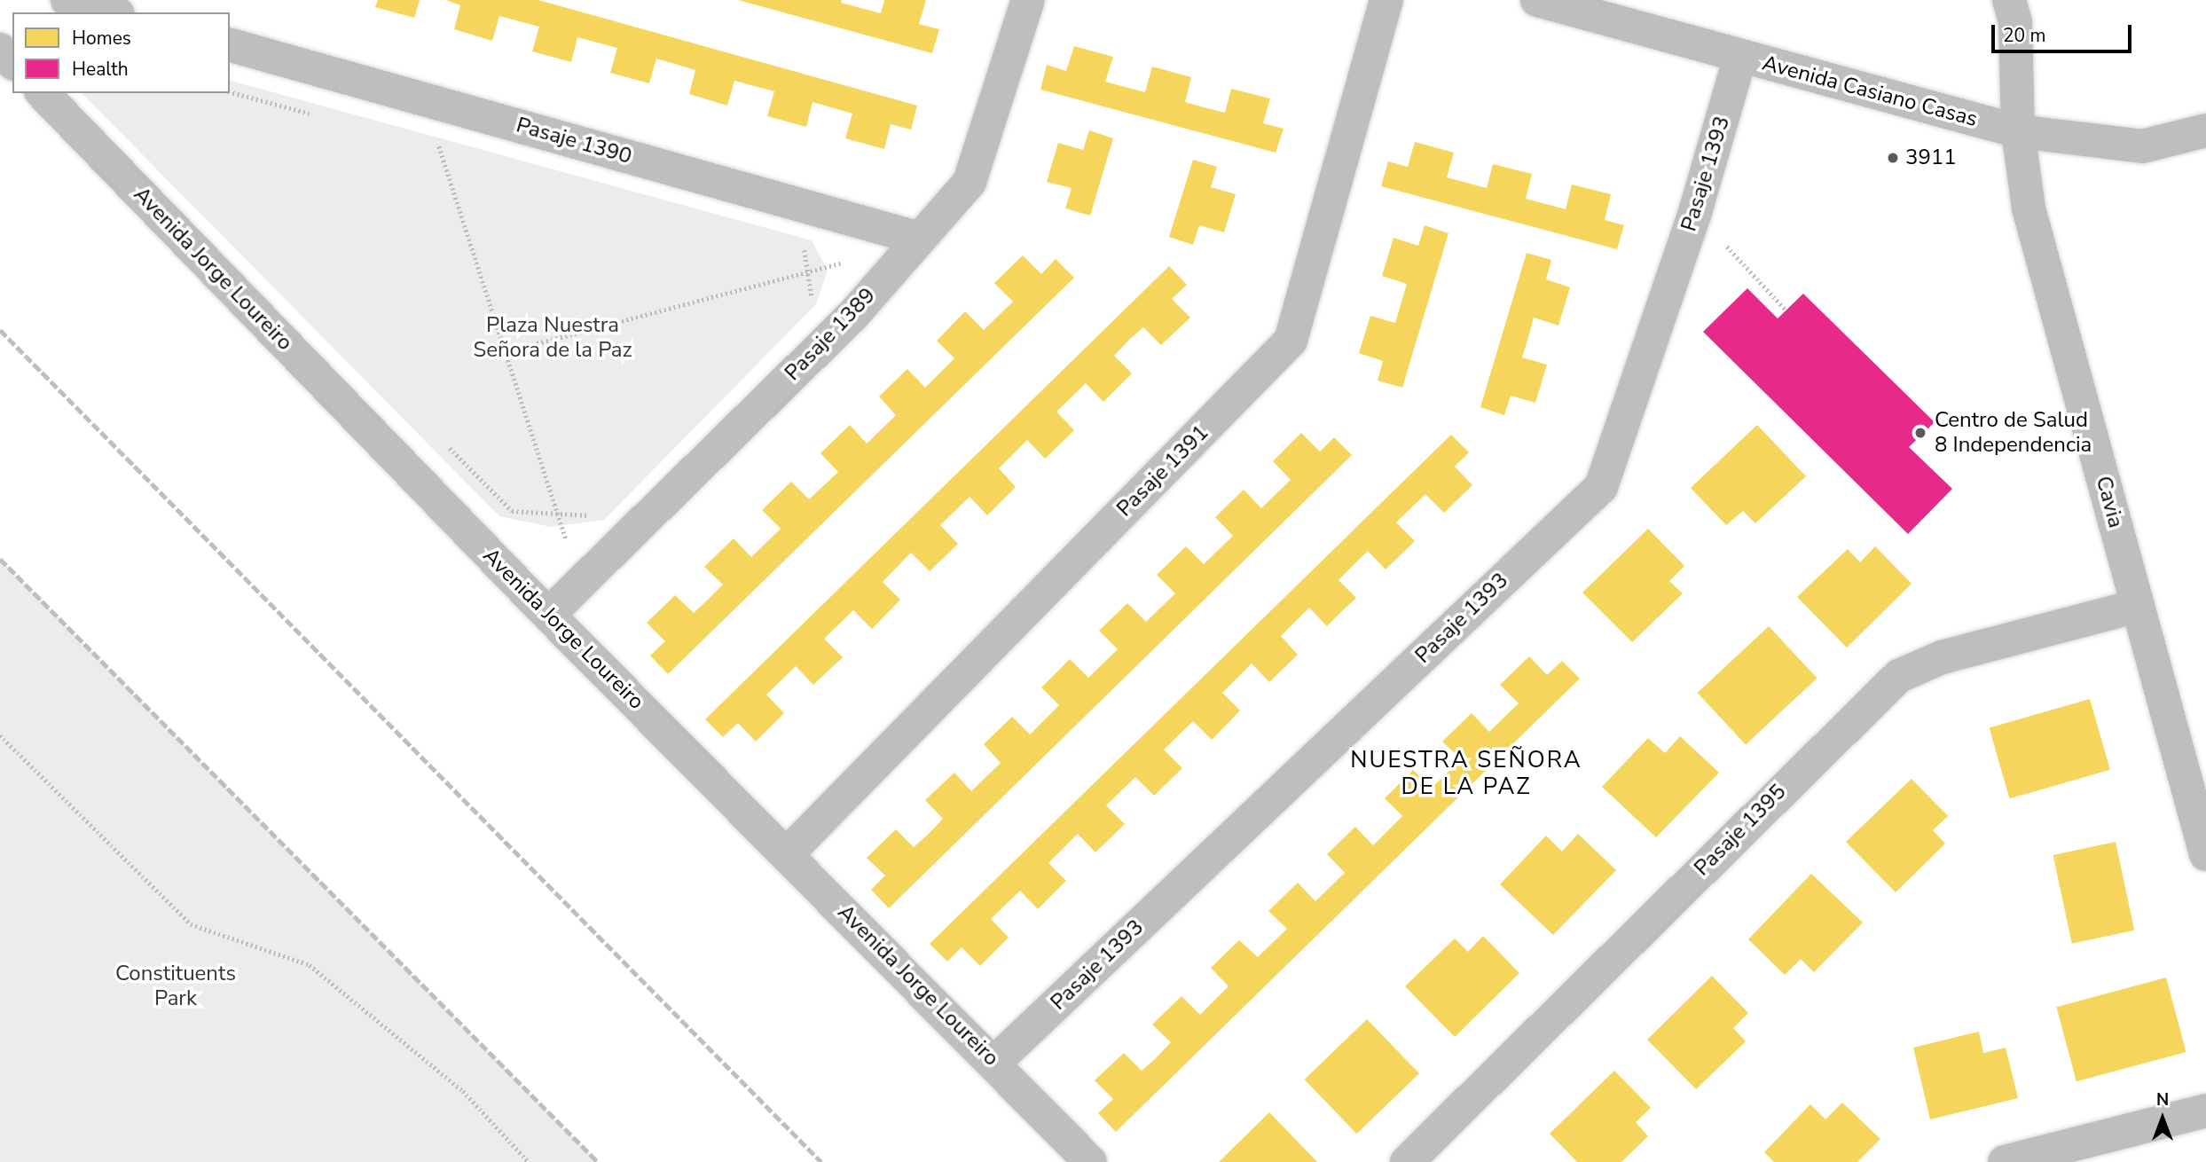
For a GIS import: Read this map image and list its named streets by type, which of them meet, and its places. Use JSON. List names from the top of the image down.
{
  "streets": {
    "street": [
      "Avenida Casiano Casas",
      "Pasaje 1390",
      "Pasaje 1393",
      "Avenida Jorge Loureiro",
      "Pasaje 1389",
      "Pasaje 1391",
      "Cavia",
      "Pasaje 1395"
    ]
  },
  "crossings": [
    ["Avenida Casiano Casas", "Pasaje 1393"],
    ["Avenida Casiano Casas", "Cavia"],
    ["Pasaje 1390", "Pasaje 1389"],
    ["Pasaje 1393", "Avenida Jorge Loureiro"],
    ["Avenida Jorge Loureiro", "Pasaje 1389"],
    ["Avenida Jorge Loureiro", "Pasaje 1391"],
    ["Cavia", "Pasaje 1395"]
  ],
  "districts": ["NUESTRA SEÑORA DE LA PAZ"],
  "parks": ["Plaza Nuestra Señora de la Paz", "Constituents Park"],
  "places": ["3911", "Centro de Salud 8 Independencia"],
  "legend": ["Homes", "Health"],
  "scale_bar": "20 m",
  "north": "top"
}
